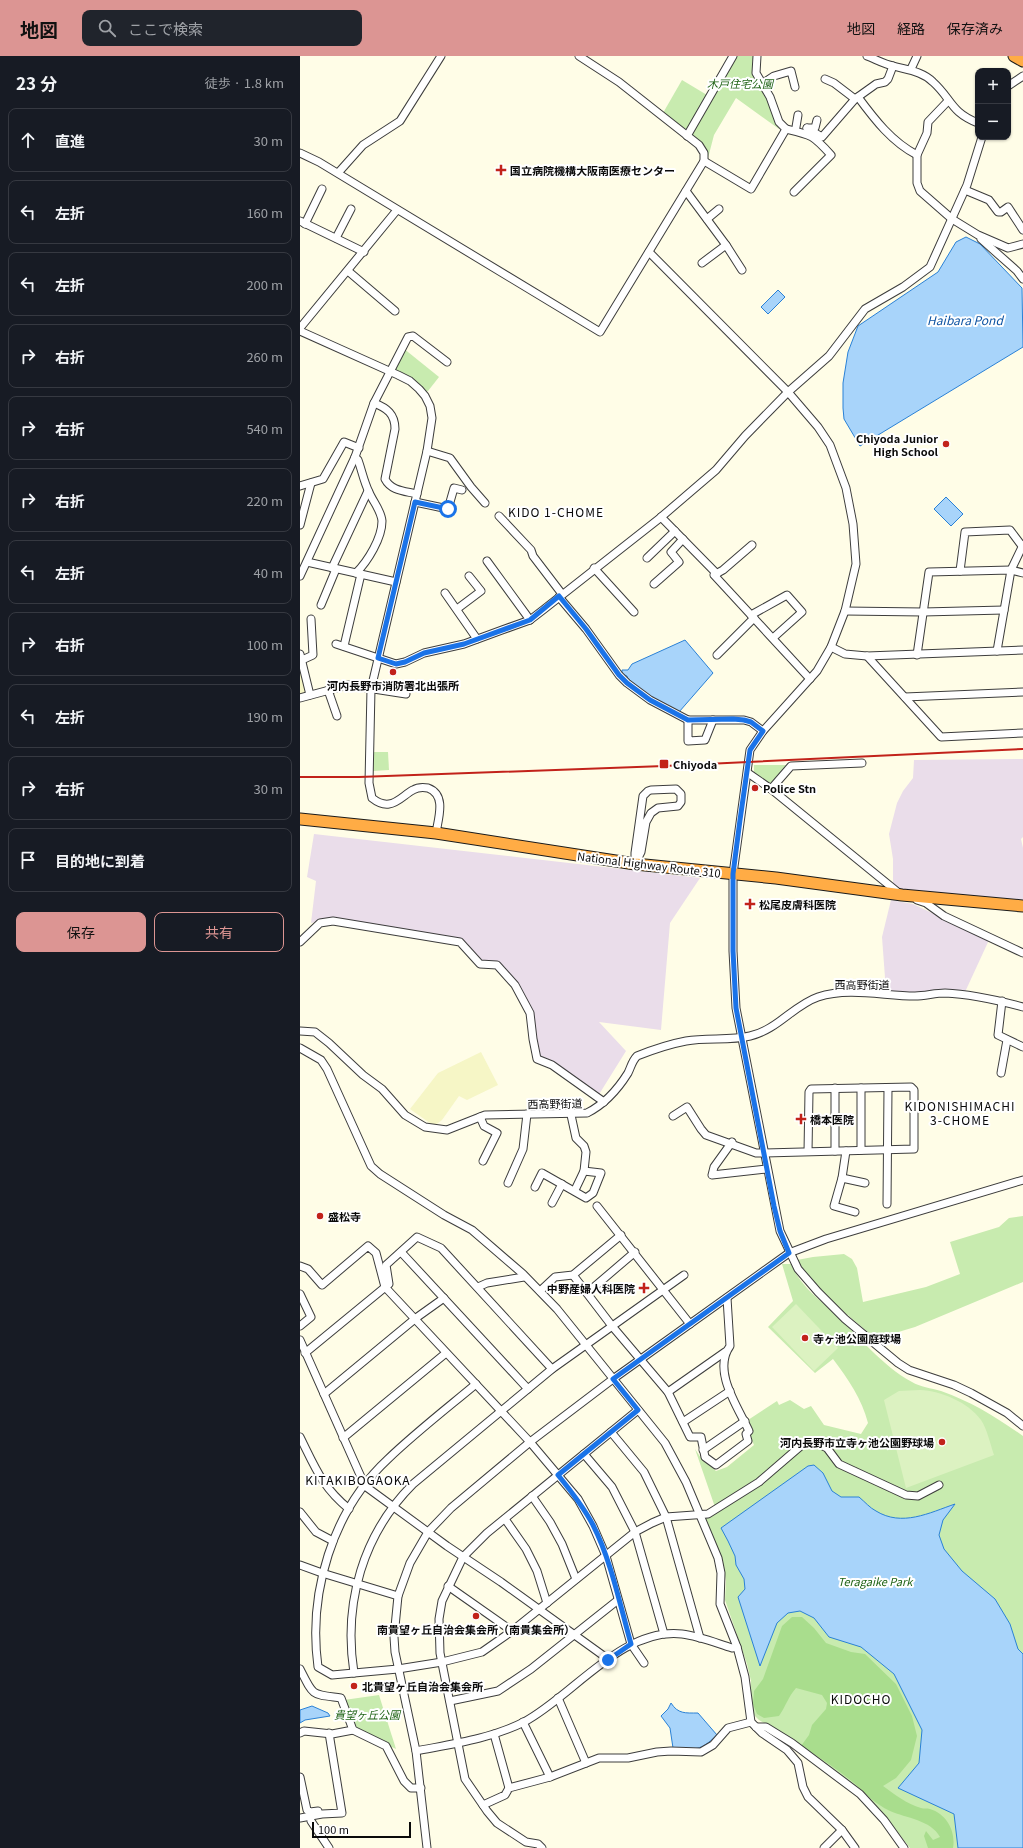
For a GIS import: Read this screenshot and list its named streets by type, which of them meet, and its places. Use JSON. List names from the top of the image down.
{
  "streets": {
    "highway": ["National Highway Route 310"],
    "street": ["西高野街道"]
  },
  "districts": [
    "KIDO 1-CHOME",
    "KIDONISHIMACHI 3-CHOME",
    "KITAKIBOGAOKA",
    "KIDOCHO"
  ],
  "water": ["Haibara Pond"],
  "parks": ["木戸住宅公園", "Teragaike Park", "貴望ヶ丘公園"],
  "places": {
    "health": [
      "国立病院機構大阪南医療センター",
      "松尾皮膚科医院",
      "橋本医院",
      "中野産婦人科医院"
    ],
    "other": [
      "Chiyoda Junior High School",
      "河内長野市消防署北出張所",
      "Police Stn",
      "盛松寺",
      "寺ヶ池公園庭球場",
      "河内長野市立寺ヶ池公園野球場",
      "南貴望ヶ丘自治会集会所（南貴集会所）",
      "北貴望ヶ丘自治会集会所"
    ],
    "transit": ["Chiyoda"]
  },
  "scale_bar": "100 m",
  "page": {
    "header": "地図",
    "search": "ここで検索",
    "nav": ["地図", "経路", "保存済み"],
    "heading": ["23 分", "徒歩 · 1.8 km"],
    "map_buttons": ["+", "−"],
    "list": [
      ["直進", "30 m"],
      ["左折", "160 m"],
      ["左折", "200 m"],
      ["右折", "260 m"],
      ["右折", "540 m"],
      ["右折", "220 m"],
      ["左折", "40 m"],
      ["右折", "100 m"],
      ["左折", "190 m"],
      ["右折", "30 m"],
      "目的地に到着"
    ],
    "buttons": ["保存", "共有"],
    "scale": "100 m"
  }
}
